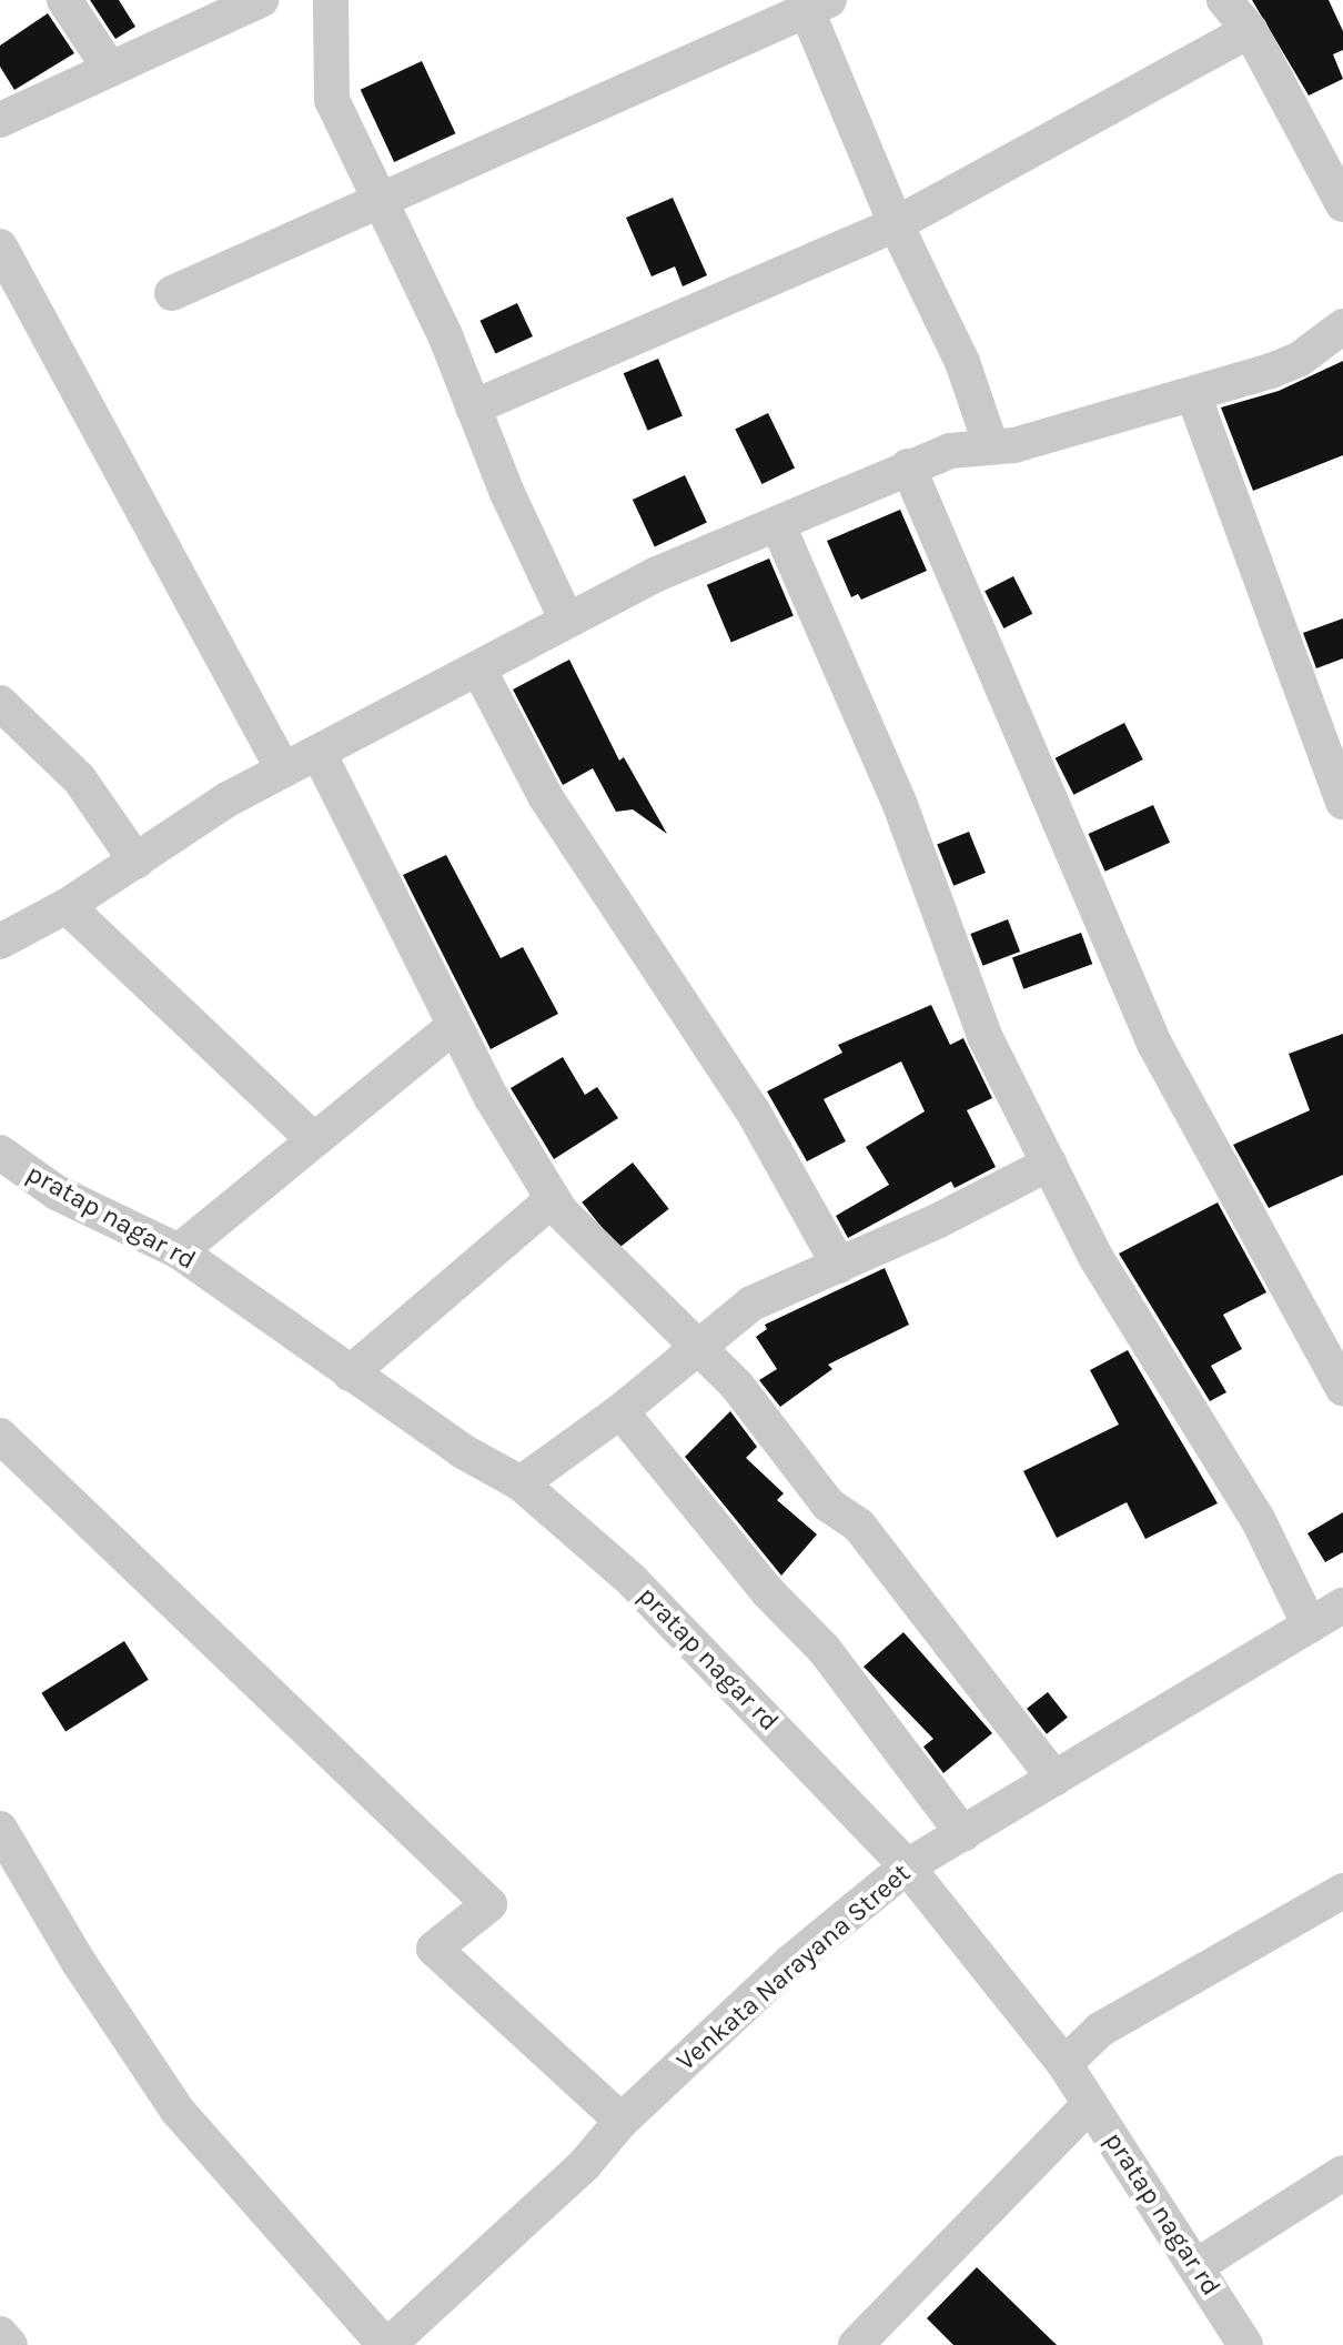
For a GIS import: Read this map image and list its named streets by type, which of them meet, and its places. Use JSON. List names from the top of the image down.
{
  "streets": {
    "street": ["pratap nagar rd", "Venkata Narayana Street"]
  },
  "crossings": [
    ["pratap nagar rd", "Venkata Narayana Street"]
  ]
}
